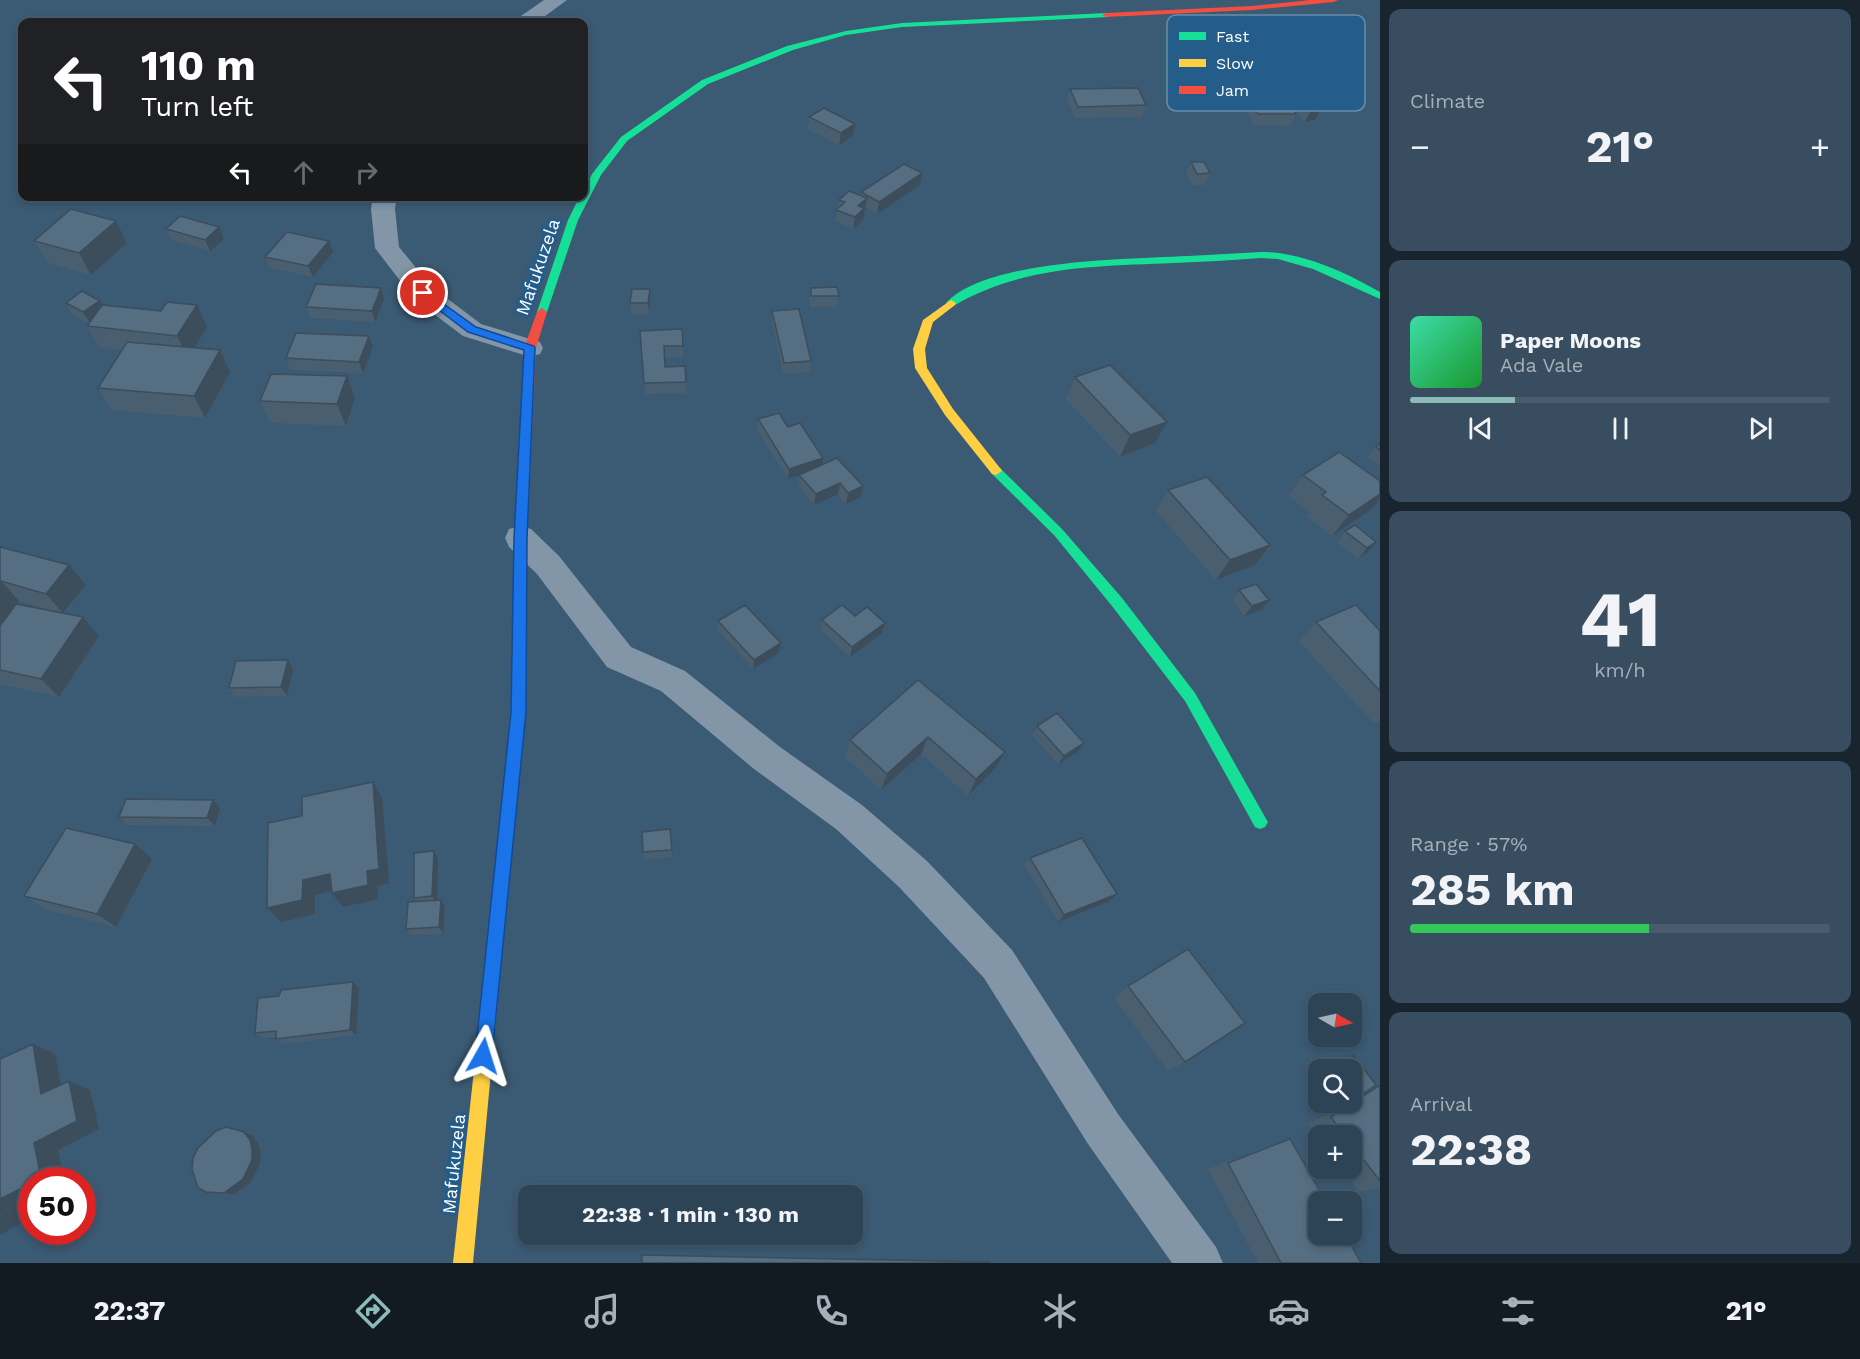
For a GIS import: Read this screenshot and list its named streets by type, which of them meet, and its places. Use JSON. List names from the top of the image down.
{
  "streets": {
    "main road": ["Mafukuzela"]
  },
  "legend": ["Fast", "Slow", "Jam"],
  "north": "right",
  "page": {
    "tile": [
      "Climate",
      ["41", "km/h"],
      ["Range · 57%", "285 km"],
      ["Arrival", "22:38"]
    ],
    "turn": ["110 m", "Turn left"],
    "heat": ["−", "21°", "+"],
    "song": ["Paper Moons", "Ada Vale"],
    "map_buttons": ["+", "−"],
    "limit": "50",
    "trip": "22:38 · 1 min · 130 m",
    "tabs": ["22:37", "21°"]
  }
}
